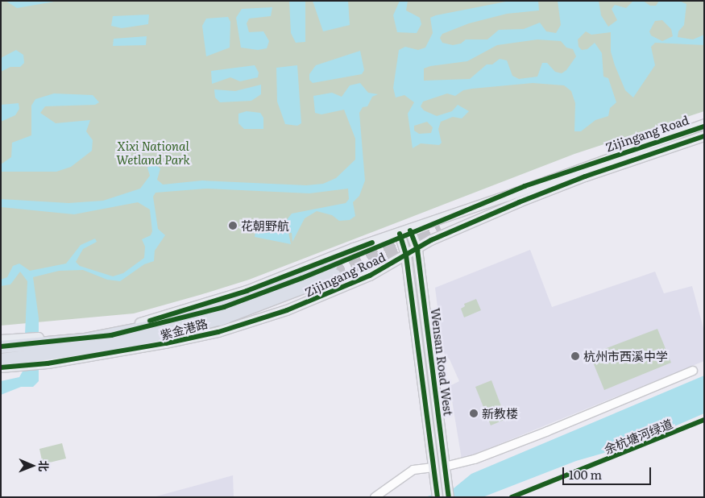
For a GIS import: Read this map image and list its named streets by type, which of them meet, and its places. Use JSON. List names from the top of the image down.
{
  "streets": {
    "highway": ["紫金港路"],
    "main road": ["Zijingang Road", "Wensan Road West"],
    "cycle path": ["余杭塘河绿道"]
  },
  "crossings": [
    ["Zijingang Road", "Wensan Road West"]
  ],
  "parks": ["Xixi National Wetland Park"],
  "places": ["花朝野航", "杭州市西溪中学", "新教楼"],
  "scale_bar": "100 m",
  "north": "right"
}
